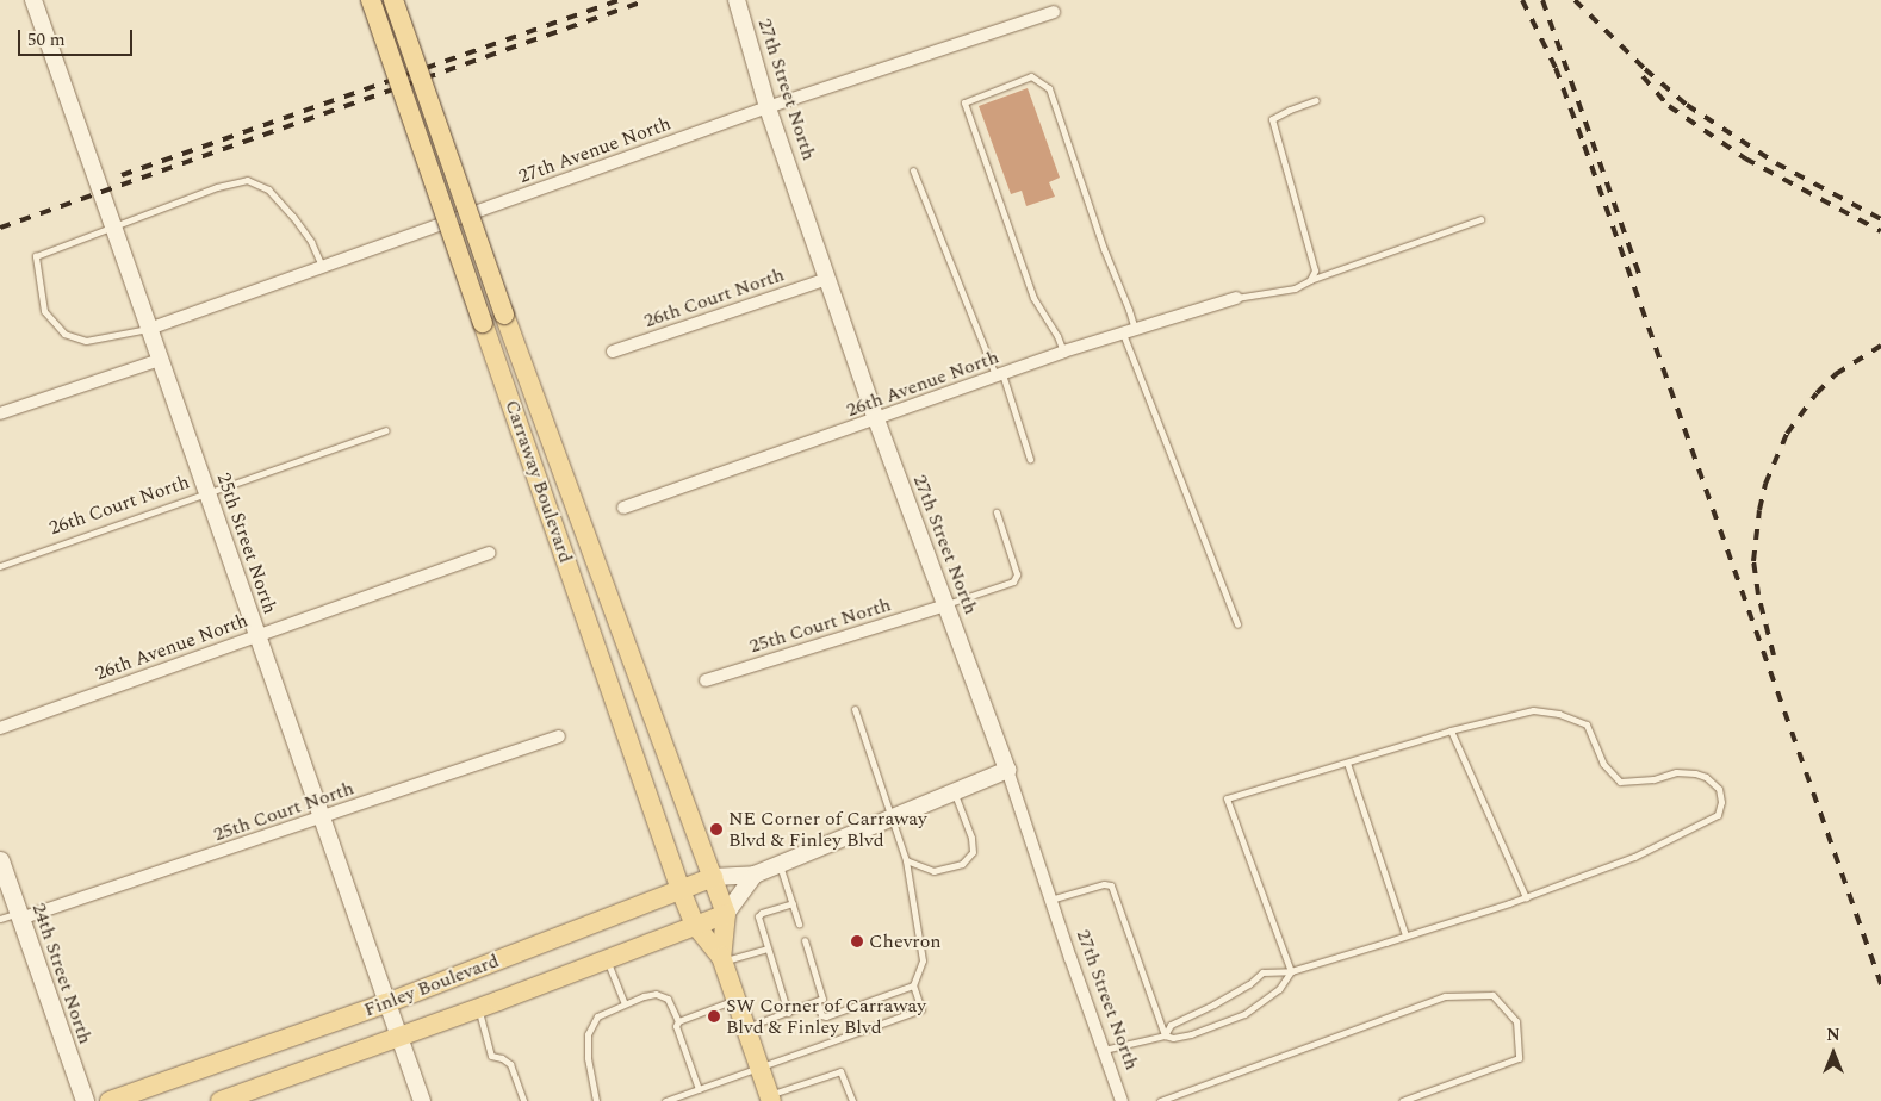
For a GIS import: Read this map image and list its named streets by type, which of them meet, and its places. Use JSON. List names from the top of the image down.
{
  "streets": {
    "main road": ["Carraway Boulevard", "24th Street North", "Finley Boulevard"],
    "street": [
      "27th Street North",
      "27th Avenue North",
      "26th Court North",
      "26th Avenue North",
      "25th Street North",
      "25th Court North"
    ]
  },
  "crossings": [
    ["27th Street North", "27th Avenue North"],
    ["27th Street North", "26th Court North"],
    ["27th Street North", "26th Avenue North"],
    ["27th Street North", "25th Court North"],
    ["27th Street North", "Finley Boulevard"],
    ["27th Avenue North", "25th Street North"],
    ["26th Court North", "25th Street North"],
    ["26th Avenue North", "25th Street North"],
    ["Carraway Boulevard", "Finley Boulevard"],
    ["25th Street North", "25th Court North"],
    ["25th Street North", "Finley Boulevard"],
    ["25th Court North", "24th Street North"]
  ],
  "places": ["NE Corner of Carraway Blvd & Finley Blvd", "Chevron", "SW Corner of Carraway Blvd & Finley Blvd"],
  "scale_bar": "50 m",
  "north": "top"
}
